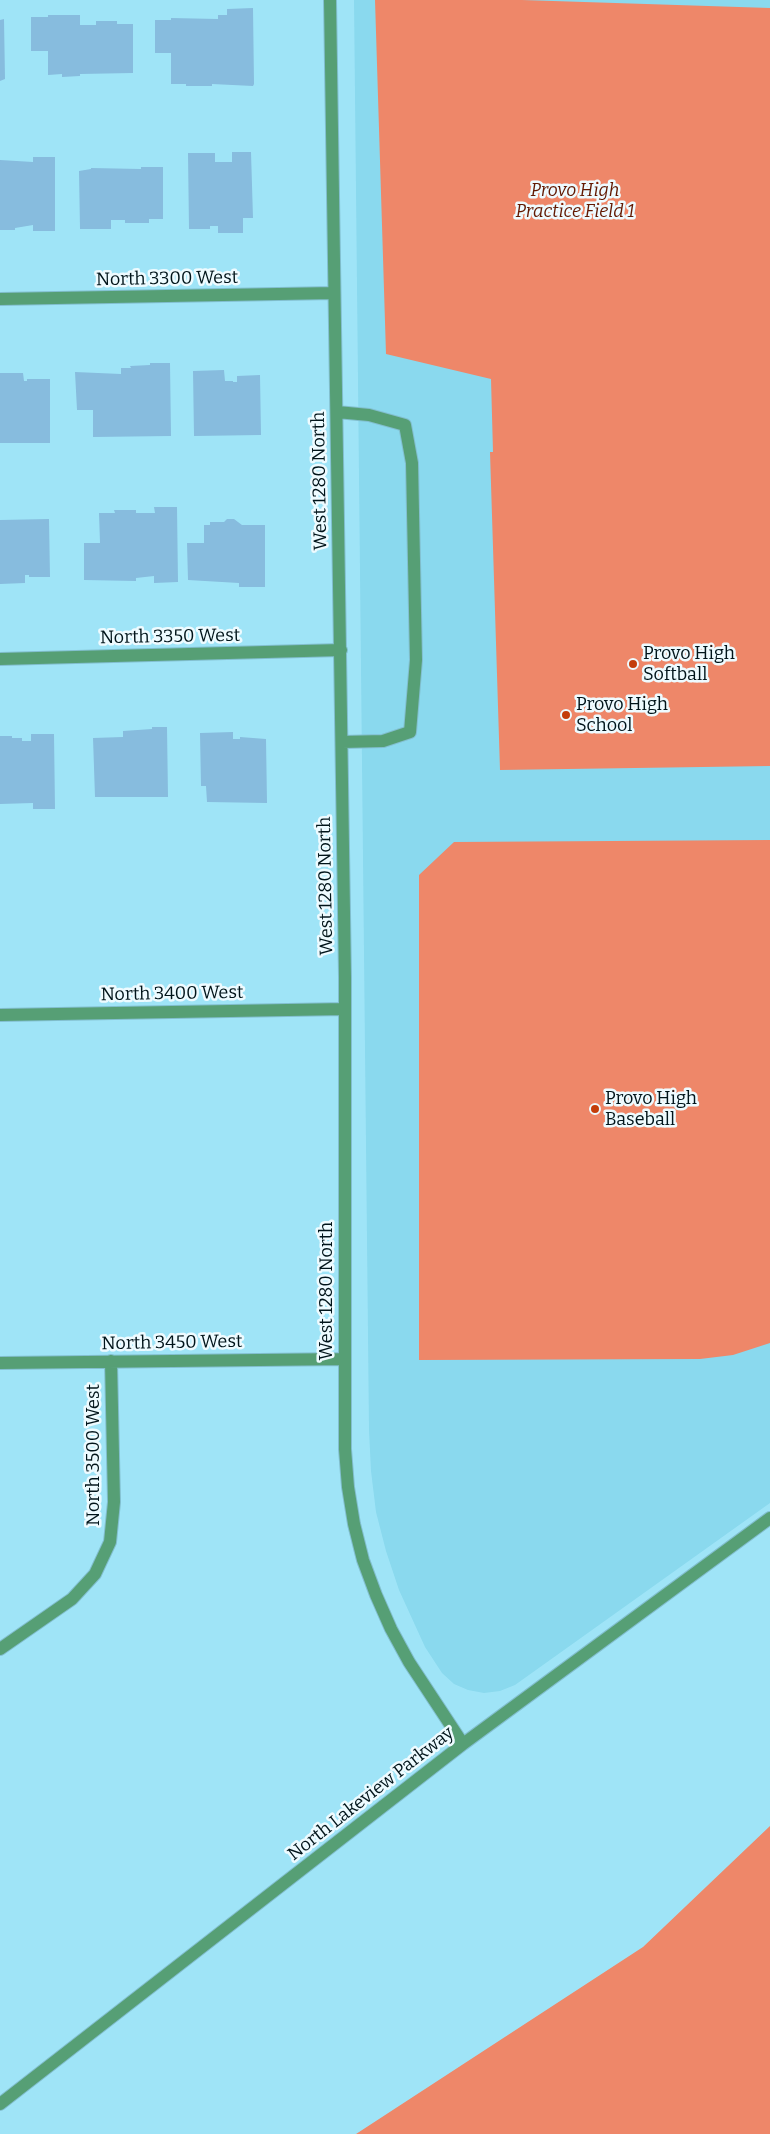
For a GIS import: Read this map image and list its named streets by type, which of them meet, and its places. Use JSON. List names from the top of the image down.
{
  "streets": {
    "street": [
      "North 3300 West",
      "West 1280 North",
      "North 3350 West",
      "North 3400 West",
      "North 3450 West",
      "North 3500 West",
      "North Lakeview Parkway"
    ]
  },
  "crossings": [
    ["North 3300 West", "West 1280 North"],
    ["West 1280 North", "North 3350 West"],
    ["West 1280 North", "North 3400 West"],
    ["West 1280 North", "North 3450 West"],
    ["West 1280 North", "North Lakeview Parkway"],
    ["North 3450 West", "North 3500 West"]
  ],
  "parks": ["Provo High Practice Field 1"],
  "places": ["Provo High Softball", "Provo High School", "Provo High Baseball"]
}
